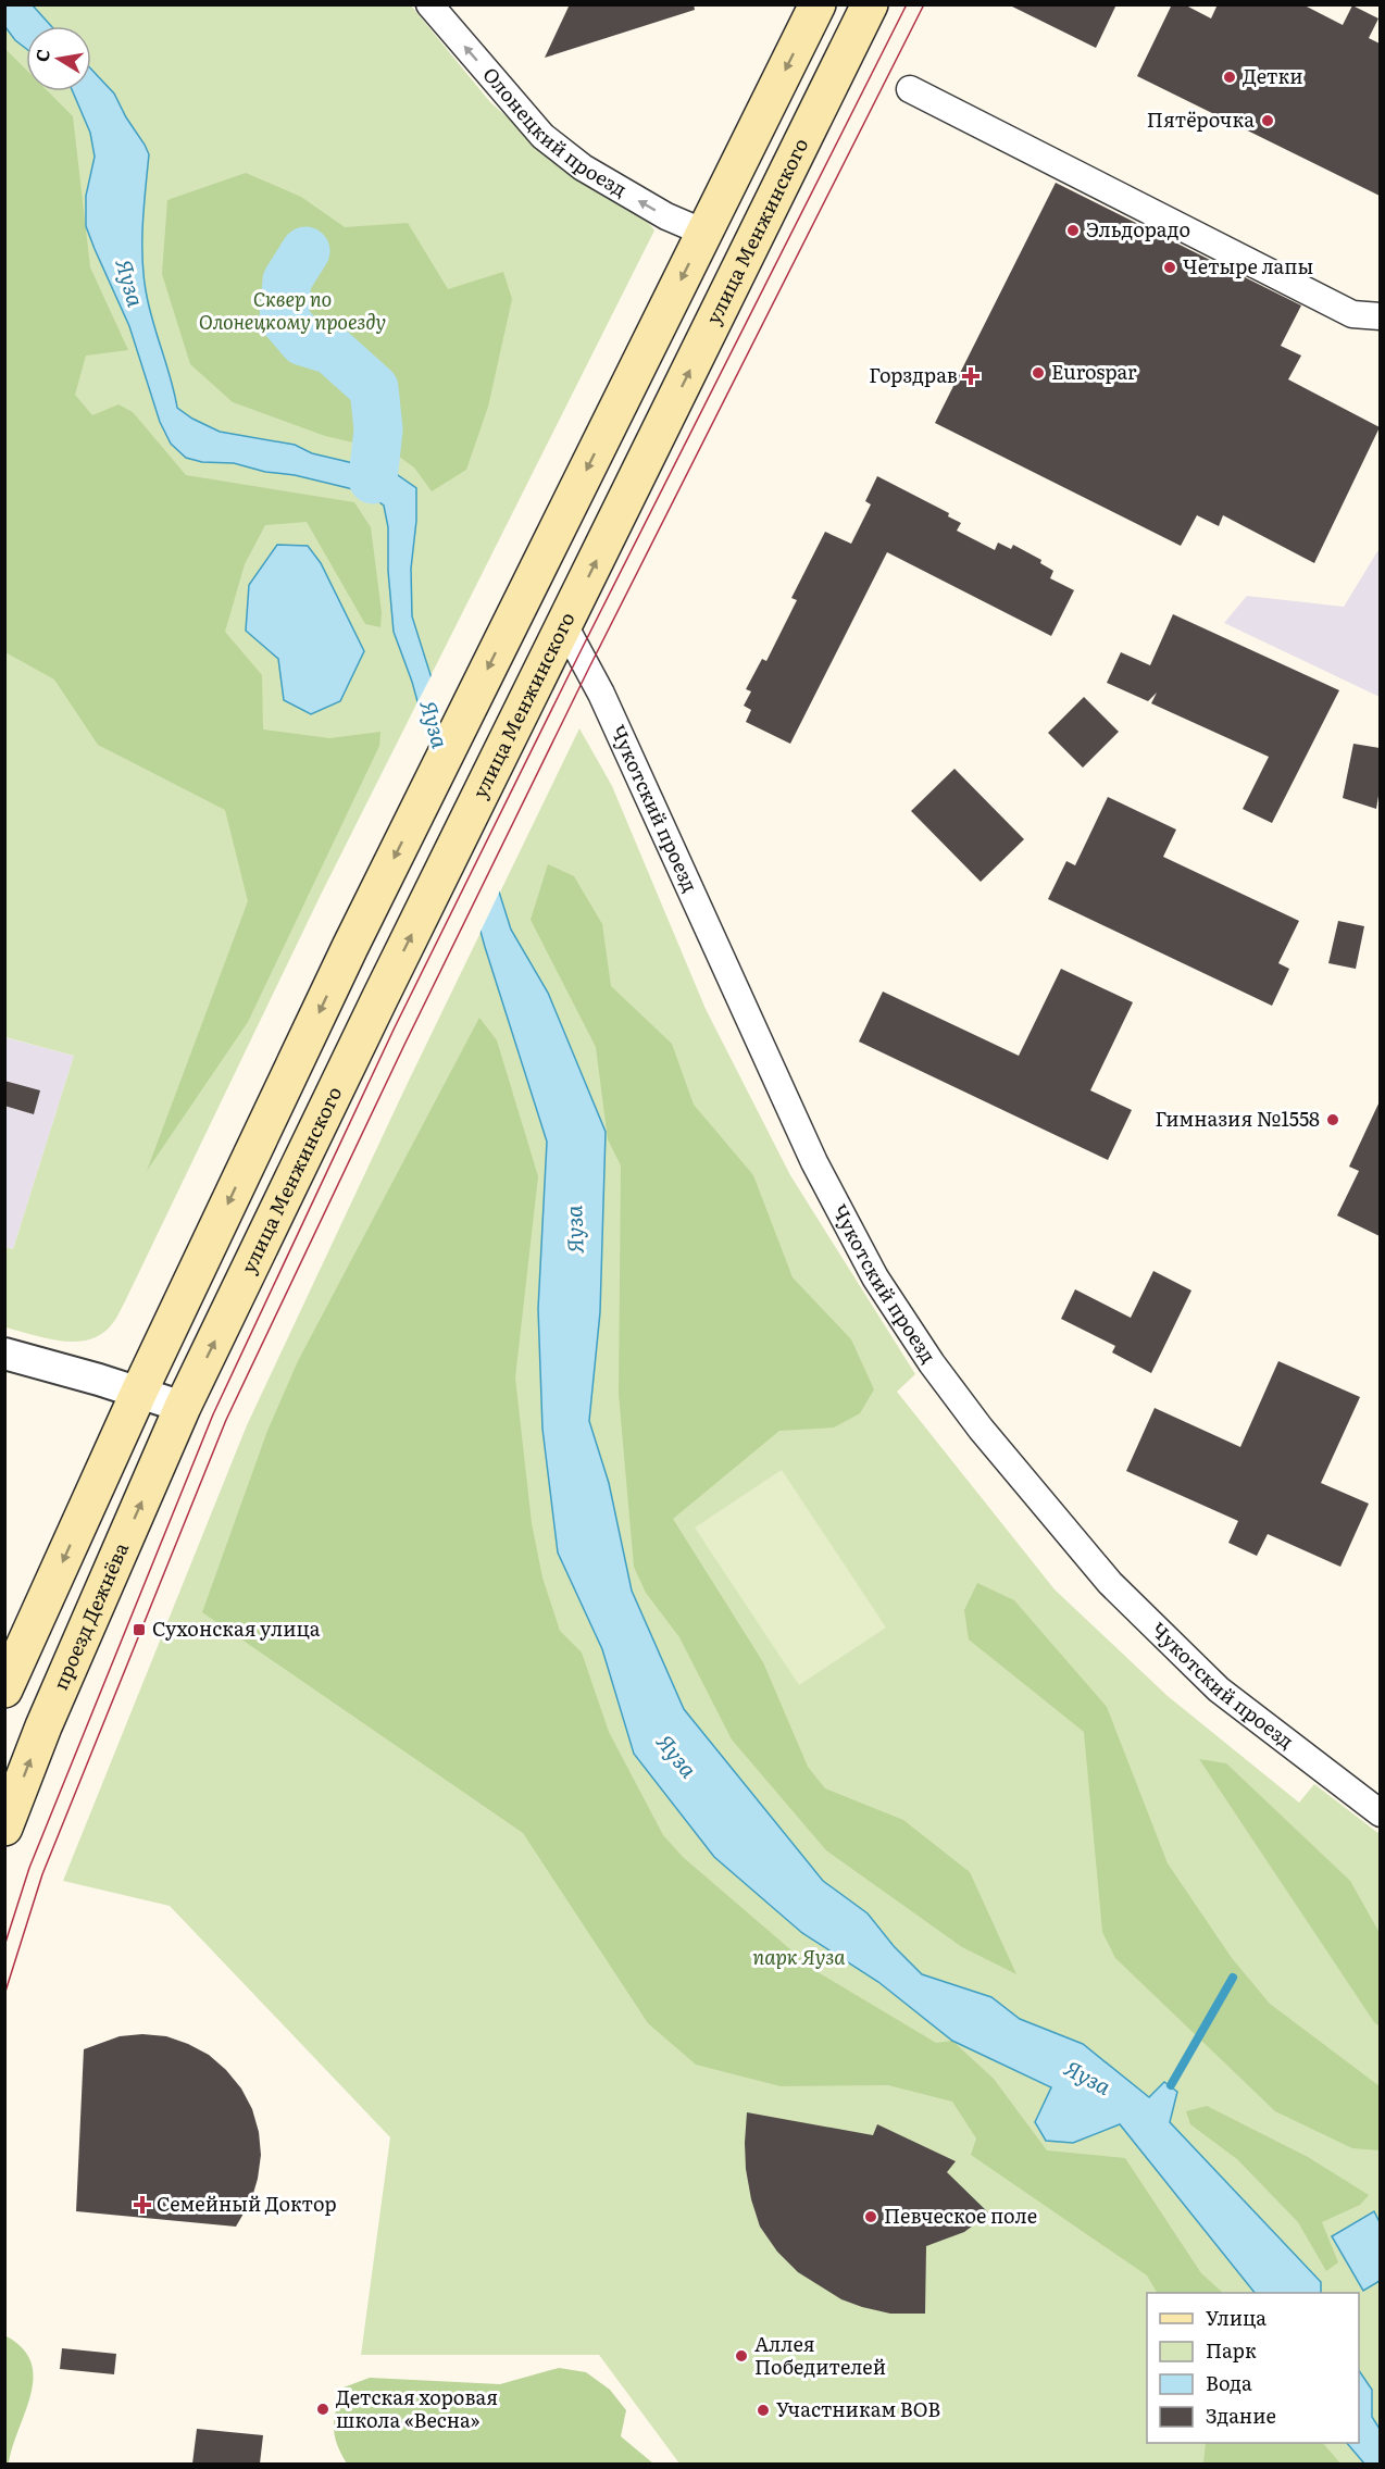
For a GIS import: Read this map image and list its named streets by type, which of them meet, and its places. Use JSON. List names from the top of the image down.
{
  "streets": {
    "main road": ["улица Менжинского", "проезд Дежнёва"],
    "street": ["Олонецкий проезд", "Чукотский проезд"]
  },
  "crossings": [
    ["улица Менжинского", "Чукотский проезд"],
    ["улица Менжинского", "проезд Дежнёва"]
  ],
  "one_way": ["Олонецкий проезд"],
  "water": ["Яуза"],
  "parks": ["Сквер по Олонецкому проезду", "парк Яуза"],
  "places": {
    "other": [
      "Детки",
      "Пятёрочка",
      "Эльдорадо",
      "Четыре лапы",
      "Eurospar",
      "Гимназия №1558",
      "Певческое поле",
      "Аллея Победителей",
      "Детская хоровая школа «Весна»",
      "Участникам ВОВ"
    ],
    "health": ["Горздрав", "Семейный Доктор"],
    "transit": ["Сухонская улица"]
  },
  "legend": [
    "Улица",
    "Парк",
    "Вода",
    "Здание"
  ],
  "north": "left"
}
